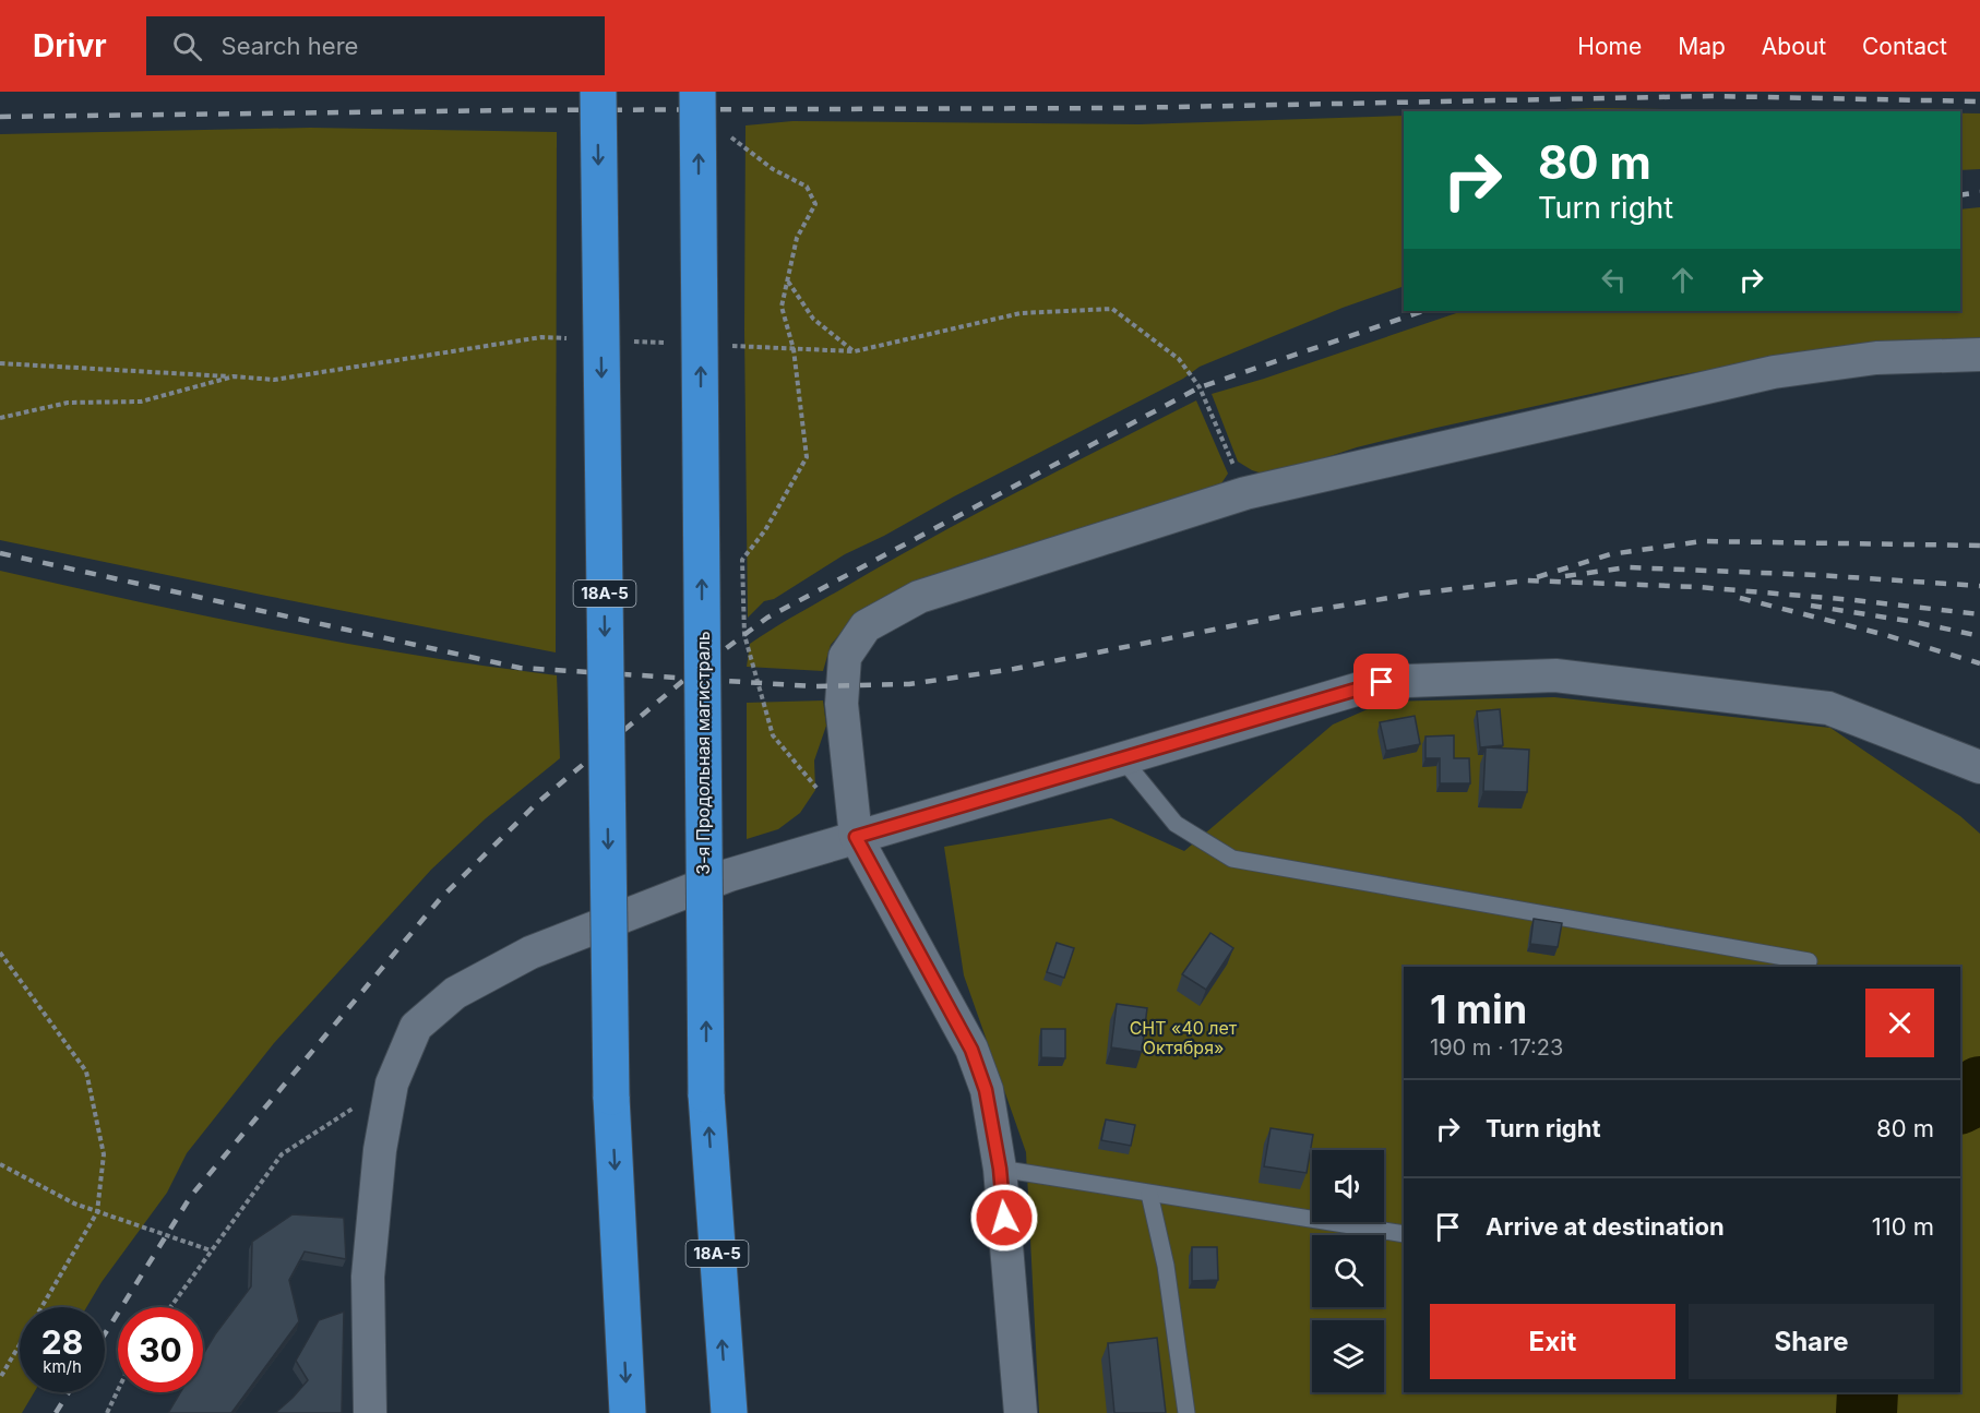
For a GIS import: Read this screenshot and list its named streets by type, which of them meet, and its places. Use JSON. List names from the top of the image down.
{
  "streets": {
    "highway": ["18А-5", "3-я Продольная магистраль"]
  },
  "parks": ["СНТ «40 лет Октября»"],
  "page": {
    "header": "Drivr",
    "search": "Search here",
    "nav": [
      "Home",
      "Map",
      "About",
      "Contact"
    ],
    "turn": ["80 m", "Turn right"],
    "heading": ["1 min", "190 m · 17:23"],
    "list": [
      {
        "name": "Turn right",
        "value": "80 m"
      },
      {
        "name": "Arrive at destination",
        "value": "110 m"
      }
    ],
    "buttons": ["Exit", "Share"],
    "speed": "28 km/h",
    "limit": "30"
  }
}
